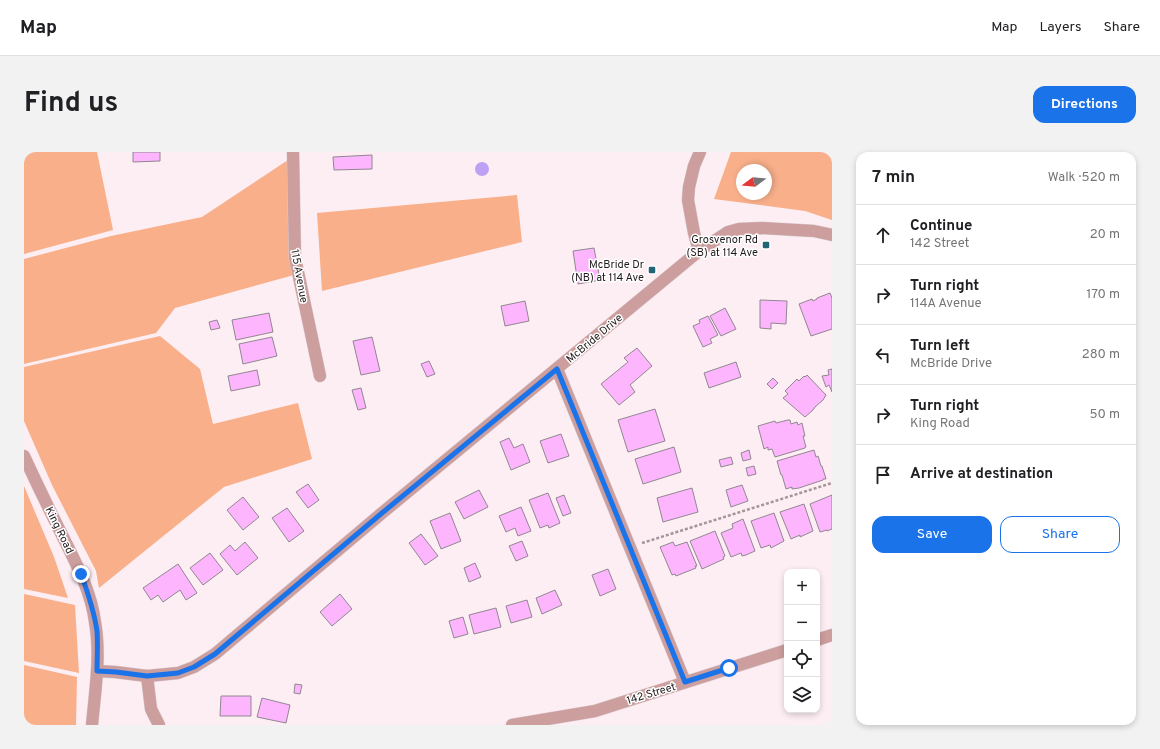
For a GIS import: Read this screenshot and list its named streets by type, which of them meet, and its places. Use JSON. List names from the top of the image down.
{
  "streets": {
    "street": [
      "115 Avenue",
      "McBride Drive",
      "King Road",
      "142 Street"
    ]
  },
  "crossings": [
    ["McBride Drive", "King Road"]
  ],
  "places": {
    "transit": ["Grosvenor Rd (SB) at 114 Ave", "McBride Dr (NB) at 114 Ave"]
  },
  "north": "left",
  "page": {
    "header": "Map",
    "nav": ["Map", "Layers", "Share"],
    "title": "Find us",
    "buttons": [
      "Directions",
      ["Save", "Share"]
    ],
    "heading": ["7 min", "Walk · 520 m"],
    "list": [
      ["Continue", "142 Street", "20 m"],
      ["Turn right", "114A Avenue", "170 m"],
      ["Turn left", "McBride Drive", "280 m"],
      ["Turn right", "King Road", "50 m"],
      "Arrive at destination"
    ],
    "map_buttons": ["+", "−"]
  }
}
